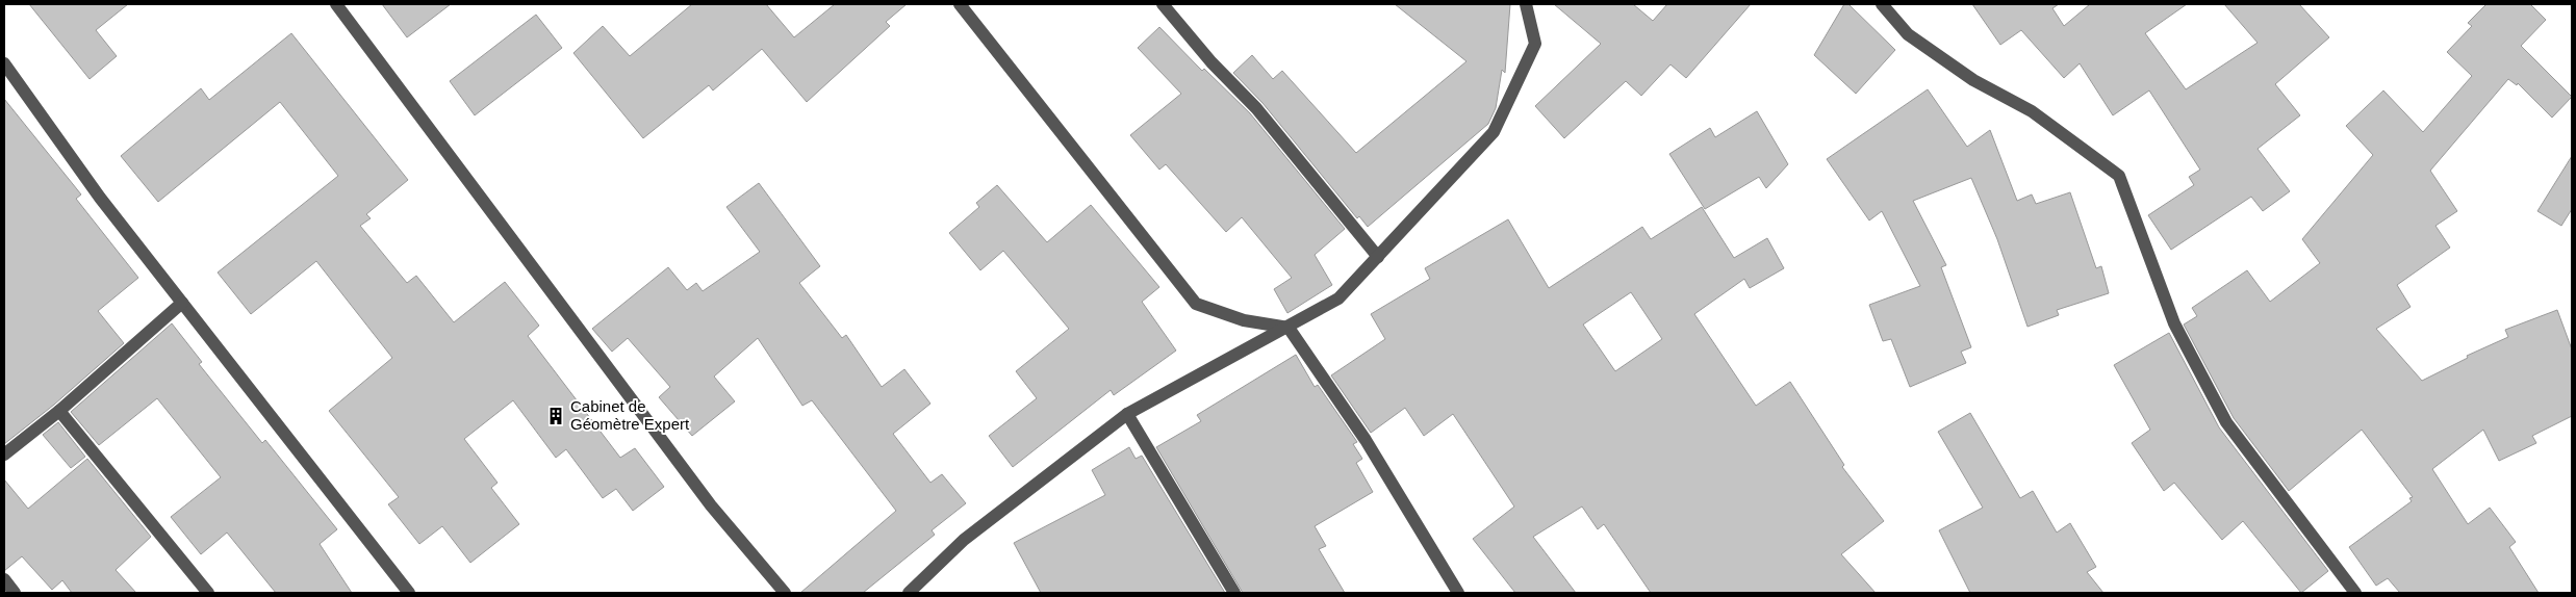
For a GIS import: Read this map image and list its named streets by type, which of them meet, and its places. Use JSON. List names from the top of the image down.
{
  "places": {
    "building": ["Cabinet de Géomètre Expert"]
  }
}
